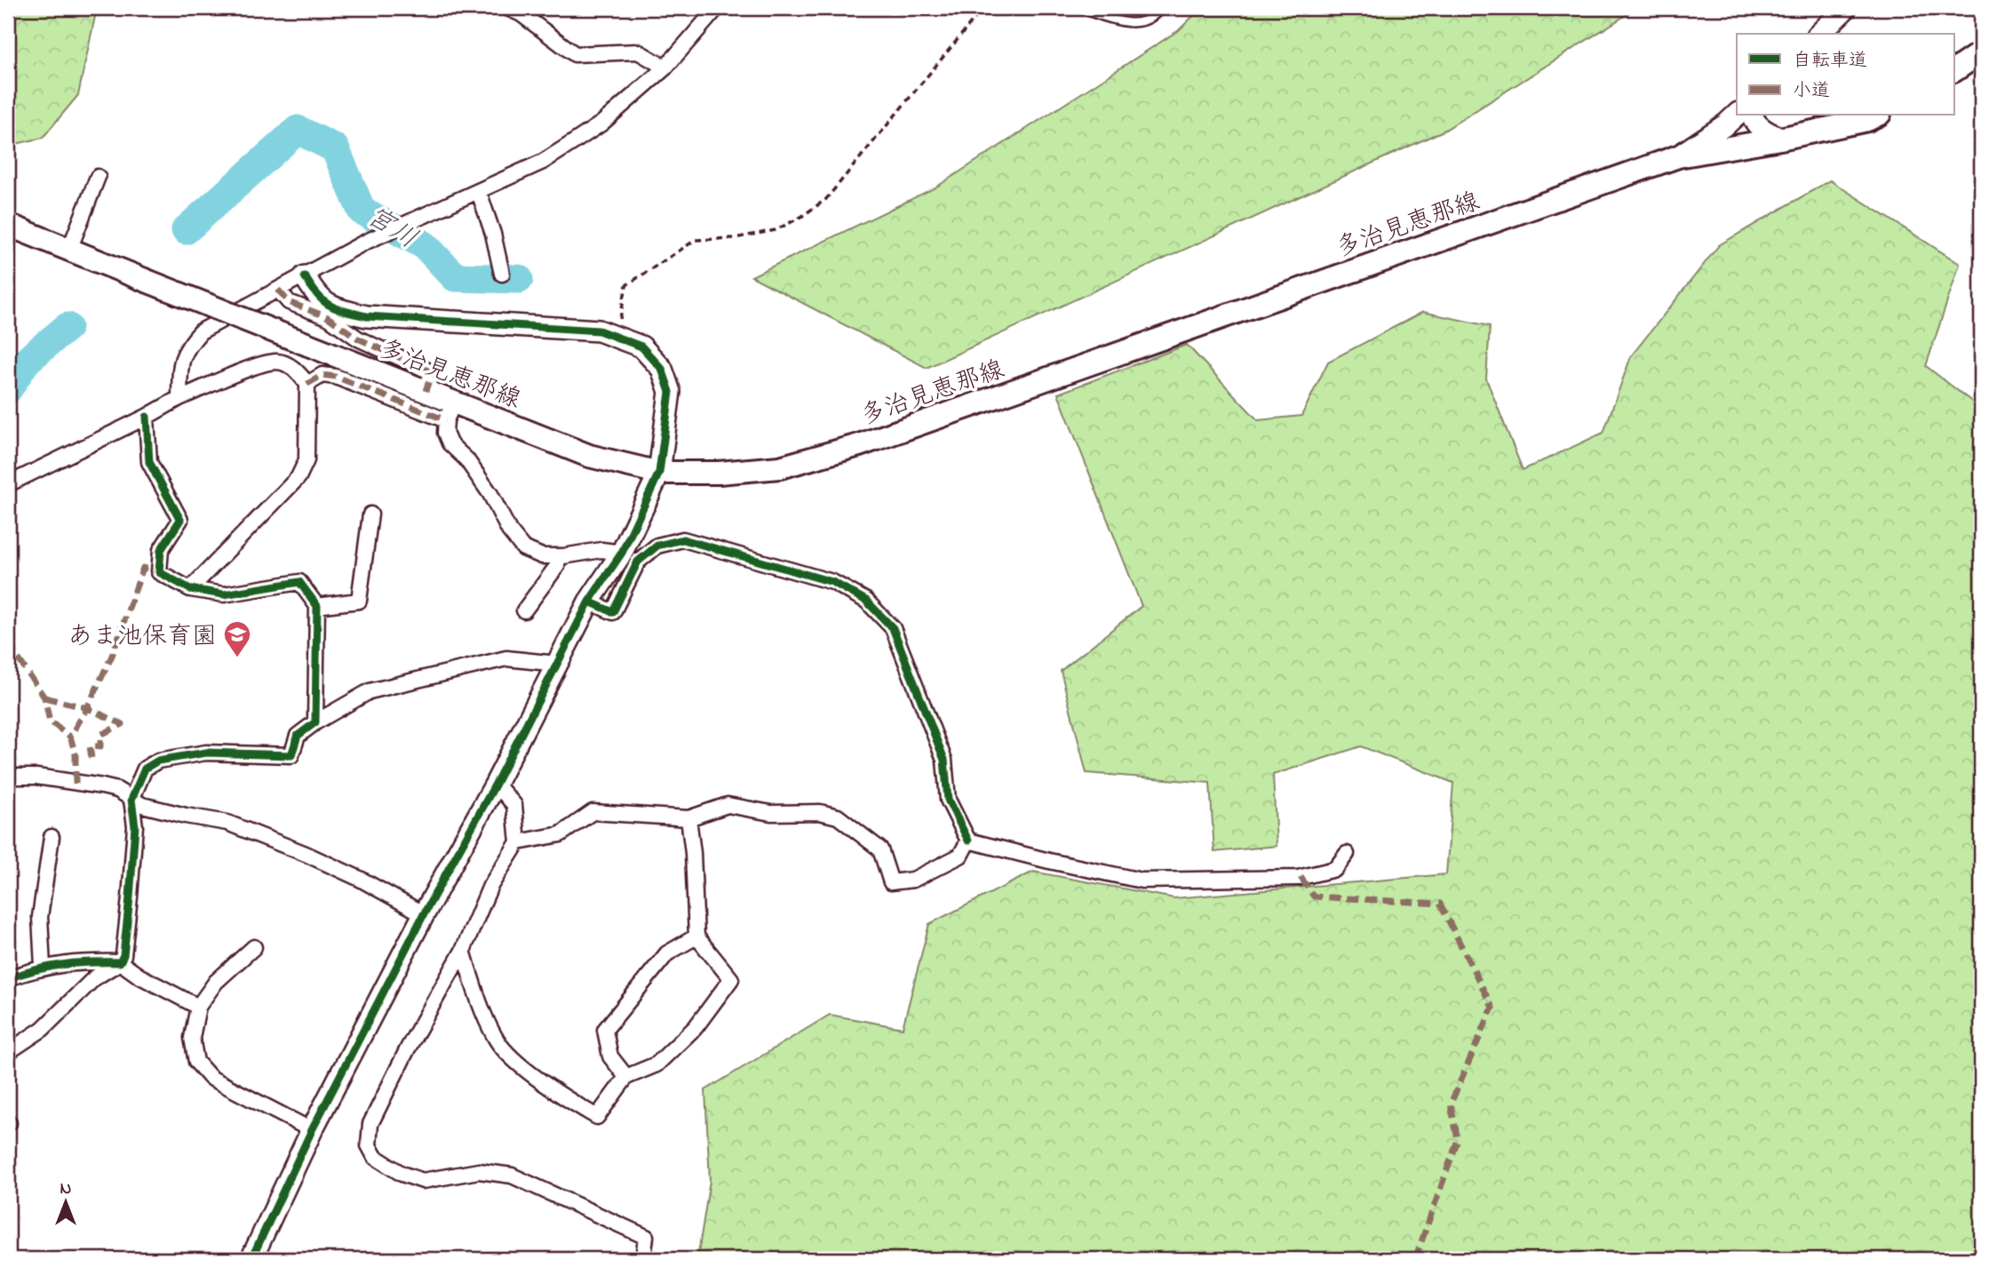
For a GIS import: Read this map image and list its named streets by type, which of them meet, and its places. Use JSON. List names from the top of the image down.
{
  "streets": {
    "main road": ["多治見恵那線"]
  },
  "water": ["宮川"],
  "places": {
    "school or university": ["あま池保育園"]
  },
  "legend": ["自転車道", "小道"],
  "north": "top"
}
